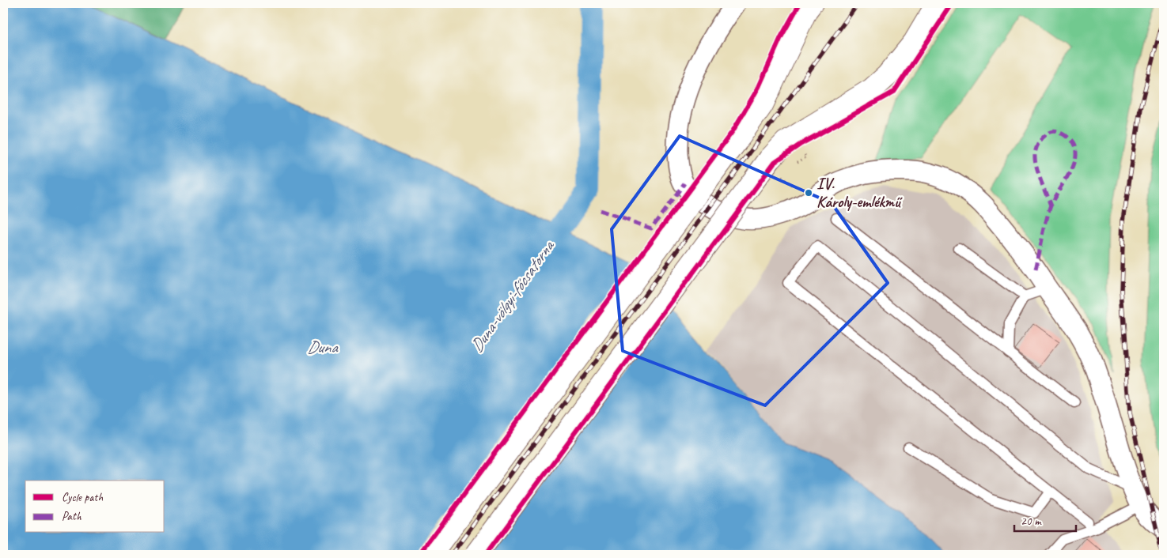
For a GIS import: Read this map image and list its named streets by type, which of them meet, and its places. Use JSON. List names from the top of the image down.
{
  "water": ["Duna-völgyi-főcsatorna", "Duna"],
  "places": ["IV. Károly-emlékmű"],
  "legend": ["Cycle path", "Path"],
  "scale_bar": "20 m"
}
